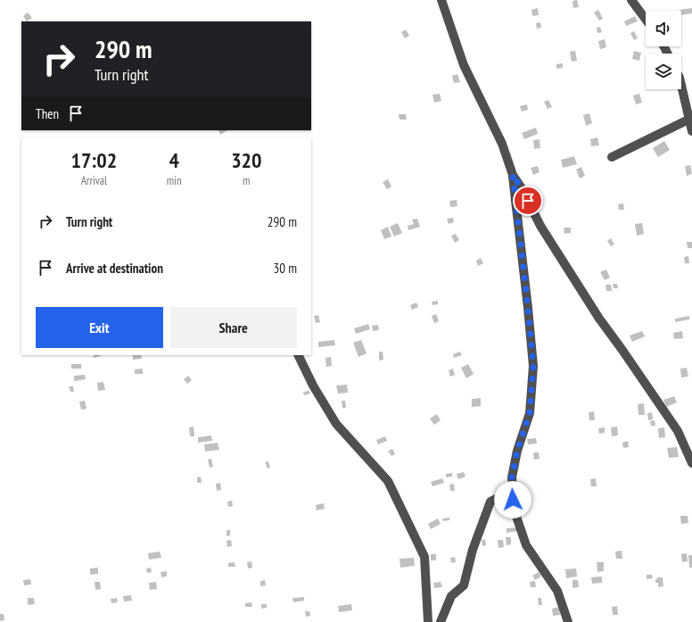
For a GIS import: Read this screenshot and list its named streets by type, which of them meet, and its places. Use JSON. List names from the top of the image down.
{
  "page": {
    "turn": ["290 m", "Turn right"],
    "then": "Then",
    "eta": [
      "17:02",
      "Arrival",
      "4",
      "min",
      "320",
      "m"
    ],
    "list": [
      {
        "name": "Turn right",
        "value": "290 m"
      },
      {
        "name": "Arrive at destination",
        "value": "30 m"
      }
    ],
    "buttons": ["Exit", "Share"]
  }
}
